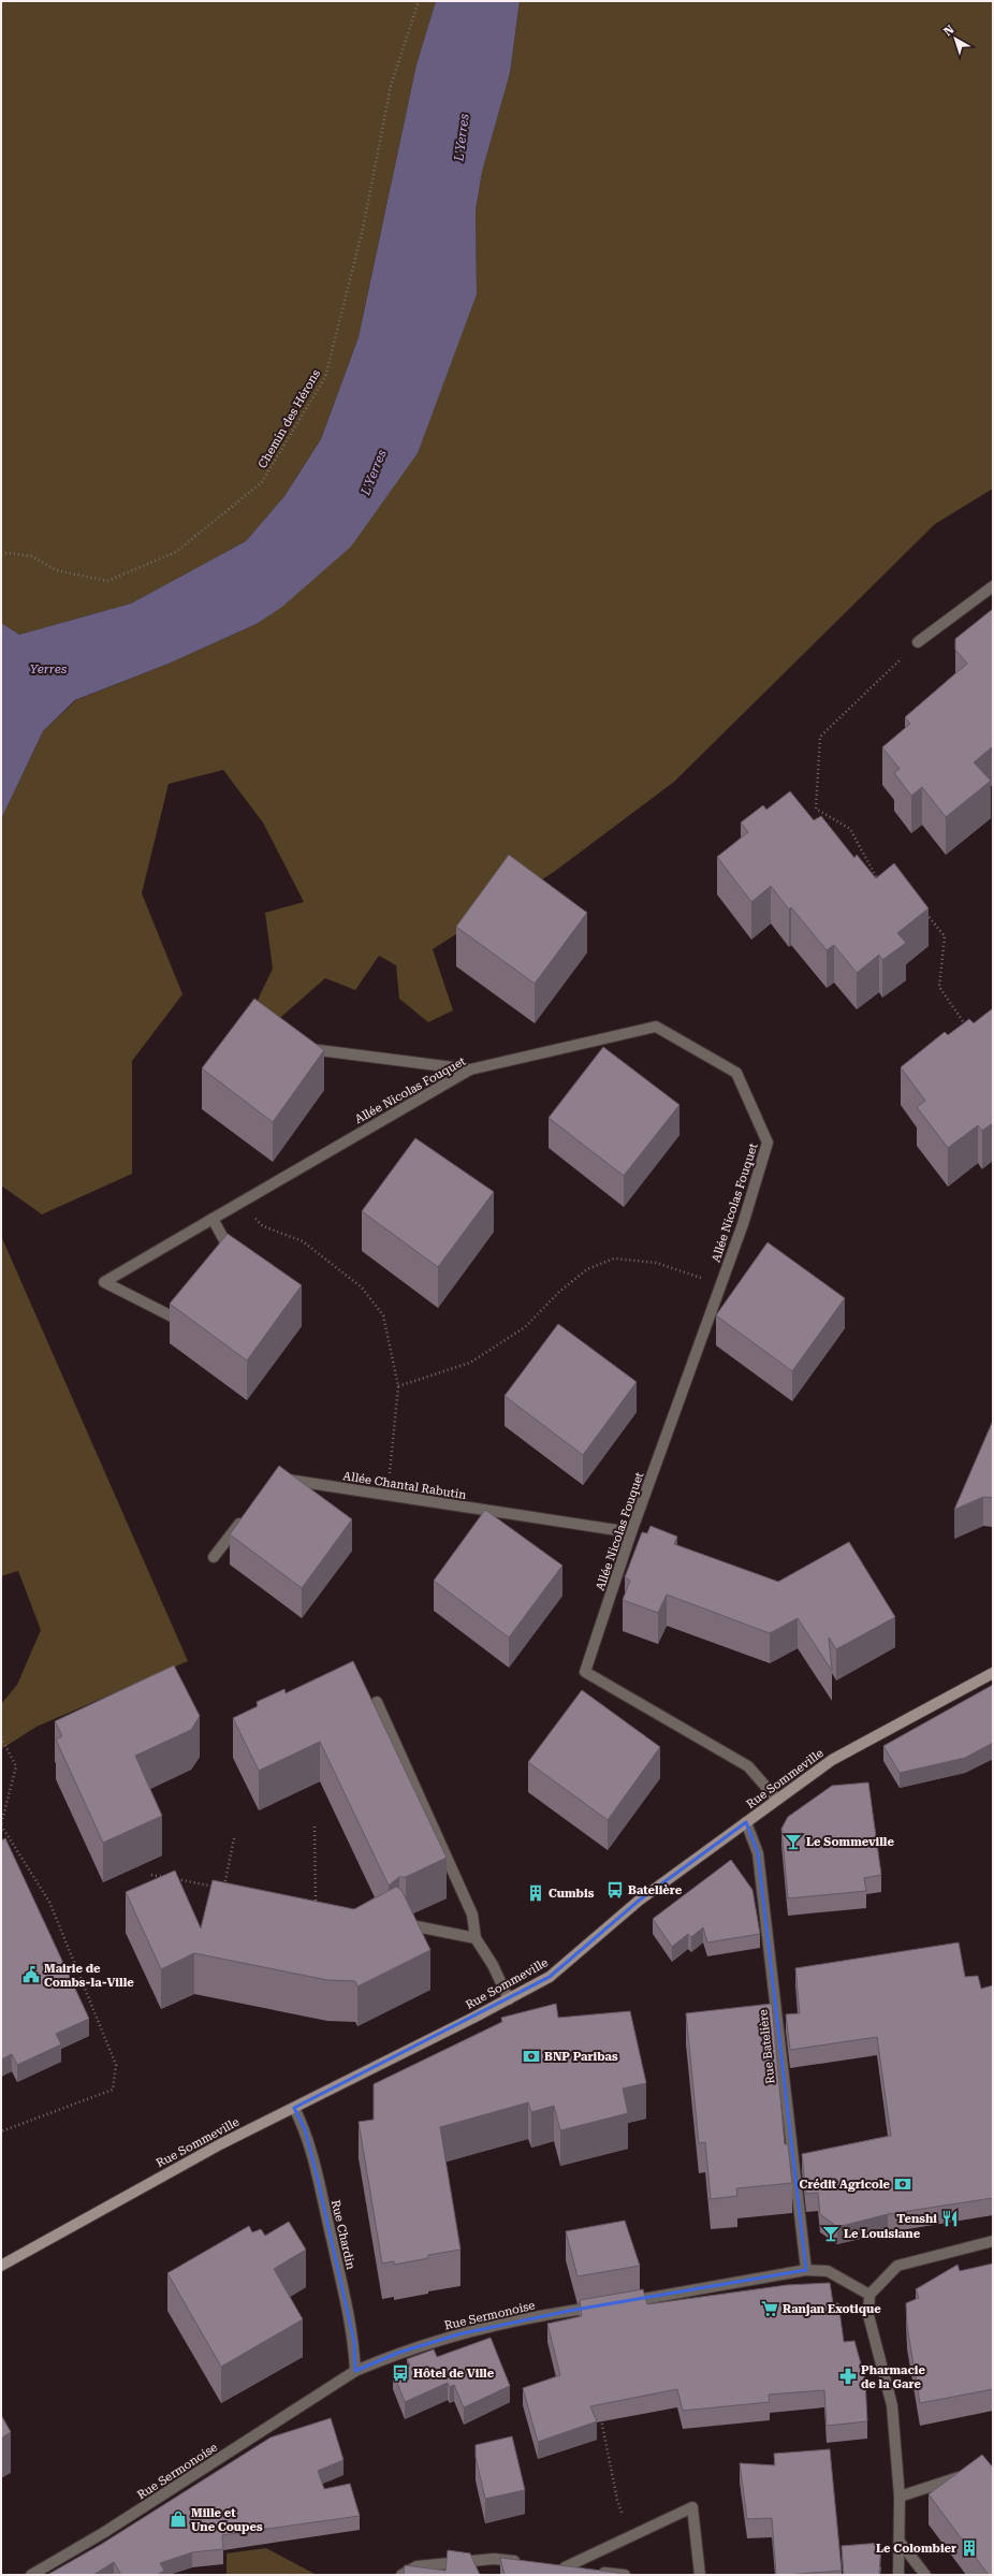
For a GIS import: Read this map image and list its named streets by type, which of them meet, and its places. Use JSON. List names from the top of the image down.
{
  "streets": {
    "main road": ["Rue Sommeville"],
    "street": [
      "Allée Nicolas Fouquet",
      "Allée Chantal Rabutin",
      "Rue Batelière",
      "Rue Chardin",
      "Rue Sermonoise"
    ],
    "path": ["Chemin des Hérons"]
  },
  "crossings": [
    ["Allée Nicolas Fouquet", "Allée Chantal Rabutin"],
    ["Allée Nicolas Fouquet", "Rue Sommeville"],
    ["Rue Sommeville", "Rue Batelière"],
    ["Rue Sommeville", "Rue Chardin"],
    ["Rue Batelière", "Rue Sermonoise"],
    ["Rue Chardin", "Rue Sermonoise"]
  ],
  "water": ["L'Yerres", "Yerres"],
  "places": {
    "bar": ["Le Sommeville", "Le Louisiane"],
    "bus stop": ["Batelière", "Hôtel de Ville"],
    "building": ["Cumbis", "Le Colombier"],
    "public building": ["Mairie de Combs-la-Ville"],
    "bank": ["BNP Paribas", "Crédit Agricole"],
    "restaurant": ["Tenshi"],
    "supermarket": ["Ranjan Exotique"],
    "pharmacy": ["Pharmacie de la Gare"],
    "shop": ["Mille et Une Coupes"]
  },
  "north": "top left"
}
